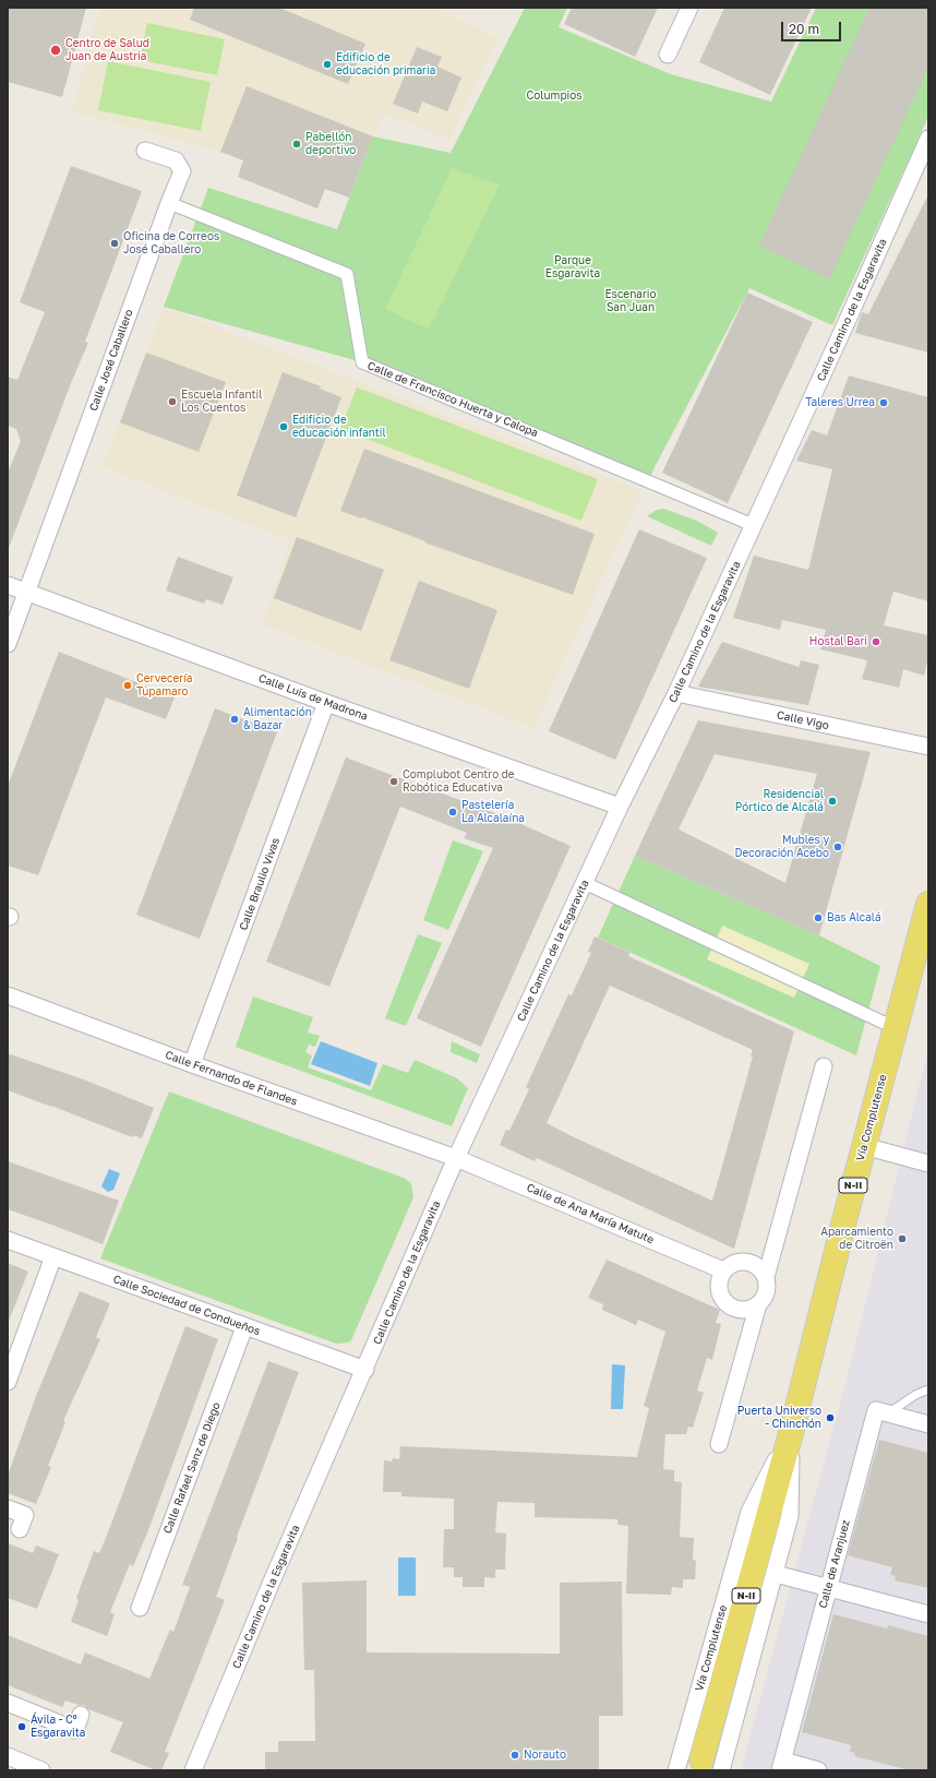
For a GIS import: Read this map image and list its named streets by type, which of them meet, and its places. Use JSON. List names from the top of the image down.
{
  "streets": {
    "main road": ["Vía Complutense", "N-II"],
    "street": [
      "Calle Camino de la Esgaravita",
      "Calle José Caballero",
      "Calle de Francisco Huerta y Calopa",
      "Calle Luis de Madrona",
      "Calle Vigo",
      "Calle Braulio Vivas",
      "Calle Fernando de Flandes",
      "Calle de Ana María Matute",
      "Calle Sociedad de Condueños",
      "Calle Rafael Sanz de Diego",
      "Calle de Aranjuez"
    ]
  },
  "crossings": [
    ["Calle Camino de la Esgaravita", "Calle de Francisco Huerta y Calopa"],
    ["Calle Camino de la Esgaravita", "Calle Luis de Madrona"],
    ["Calle Camino de la Esgaravita", "Calle Vigo"],
    ["Calle Camino de la Esgaravita", "Calle Fernando de Flandes"],
    ["Calle Camino de la Esgaravita", "Calle de Ana María Matute"],
    ["Calle Camino de la Esgaravita", "Calle Sociedad de Condueños"],
    ["Calle José Caballero", "Calle de Francisco Huerta y Calopa"],
    ["Calle José Caballero", "Calle Luis de Madrona"],
    ["Calle Luis de Madrona", "Calle Braulio Vivas"],
    ["Calle Braulio Vivas", "Calle Fernando de Flandes"],
    ["Calle Fernando de Flandes", "Calle de Ana María Matute"],
    ["Calle Sociedad de Condueños", "Calle Rafael Sanz de Diego"]
  ],
  "parks": ["Columpios", "Parque Esgaravita", "Escenario San Juan"],
  "places": [
    "Centro de Salud Juan de Austria",
    "Edificio de educación primaria",
    "Pabellón deportivo",
    "Oficina de Correos José Caballero",
    "Escuela Infantil Los Cuentos",
    "Taleres Urrea",
    "Edificio de educación infantil",
    "Hostal Bari",
    "Cervecería Tupamaro",
    "Alimentación & Bazar",
    "Complubot Centro de Robótica Educativa",
    "Residencial Pórtico de Alcalá",
    "Pastelería La Alcalaína",
    "Mubles y Decoración Acebo",
    "Bas Alcalá",
    "Aparcamiento de Citroën",
    "Puerta Universo - Chinchón",
    "Ávila - Cº Esgaravita",
    "Norauto"
  ],
  "scale_bar": "20 m"
}
